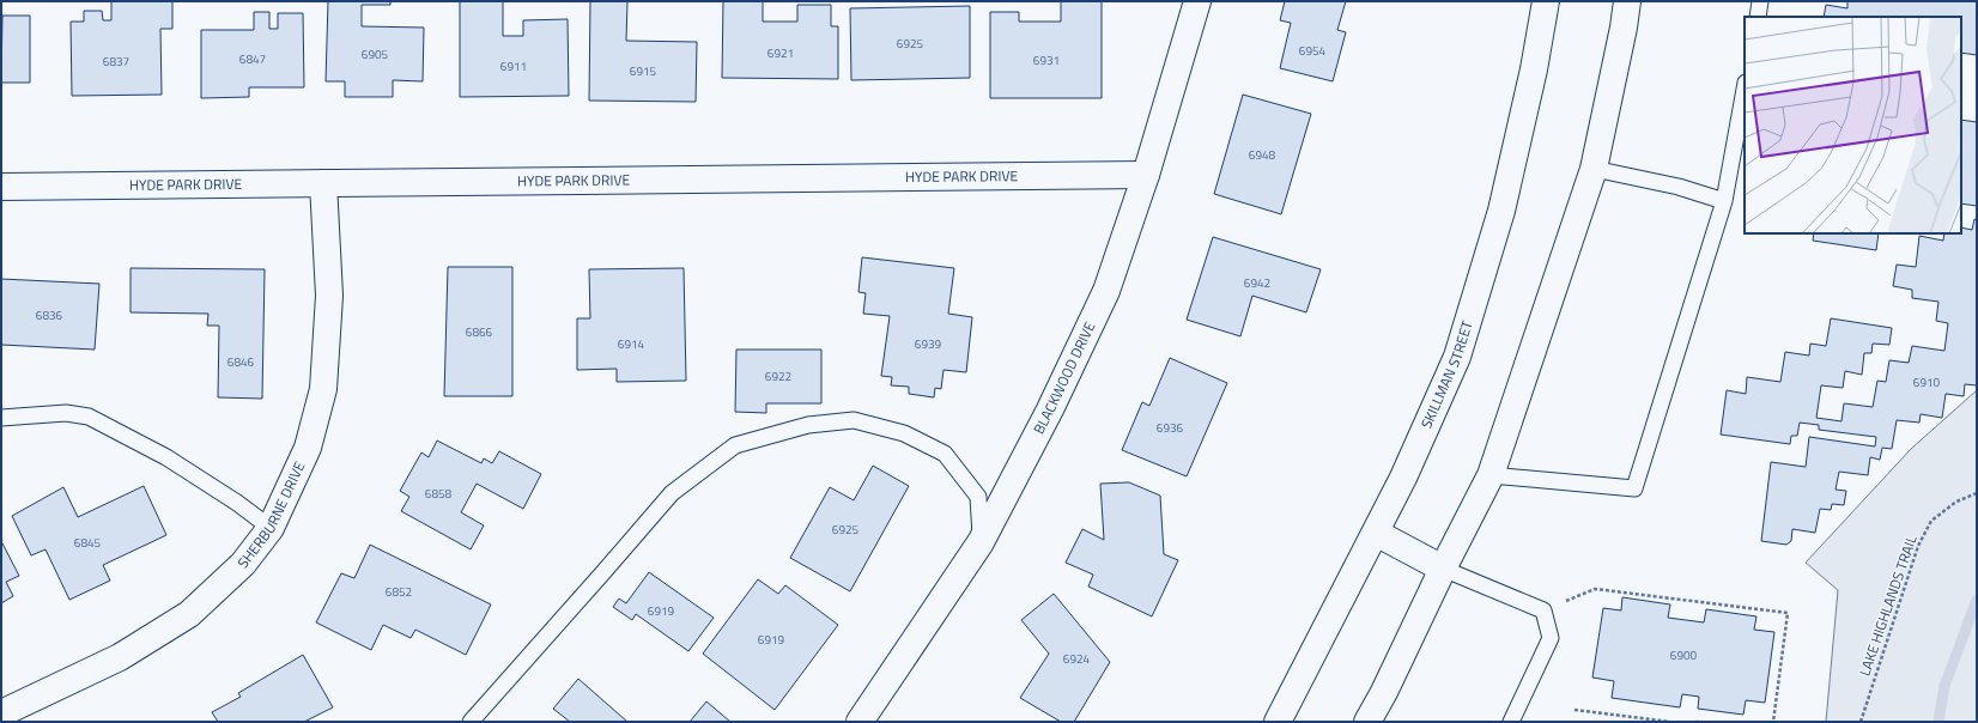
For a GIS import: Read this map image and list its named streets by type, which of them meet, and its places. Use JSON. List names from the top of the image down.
{
  "streets": {
    "street": [
      "HYDE PARK DRIVE",
      "SKILLMAN STREET",
      "BLACKWOOD DRIVE",
      "SHERBURNE DRIVE"
    ],
    "path": ["LAKE HIGHLANDS TRAIL"]
  },
  "crossings": [
    ["HYDE PARK DRIVE", "BLACKWOOD DRIVE"],
    ["HYDE PARK DRIVE", "SHERBURNE DRIVE"]
  ],
  "house_numbers": [
    "6925",
    "6954",
    "6921",
    "6905",
    "6847",
    "6931",
    "6837",
    "6911",
    "6915",
    "6948",
    "6942",
    "6836",
    "6866",
    "6914",
    "6939",
    "6846",
    "6922",
    "6910",
    "6936",
    "6858",
    "6925",
    "6845",
    "6852",
    "6919",
    "6919",
    "6900",
    "6924"
  ]
}
